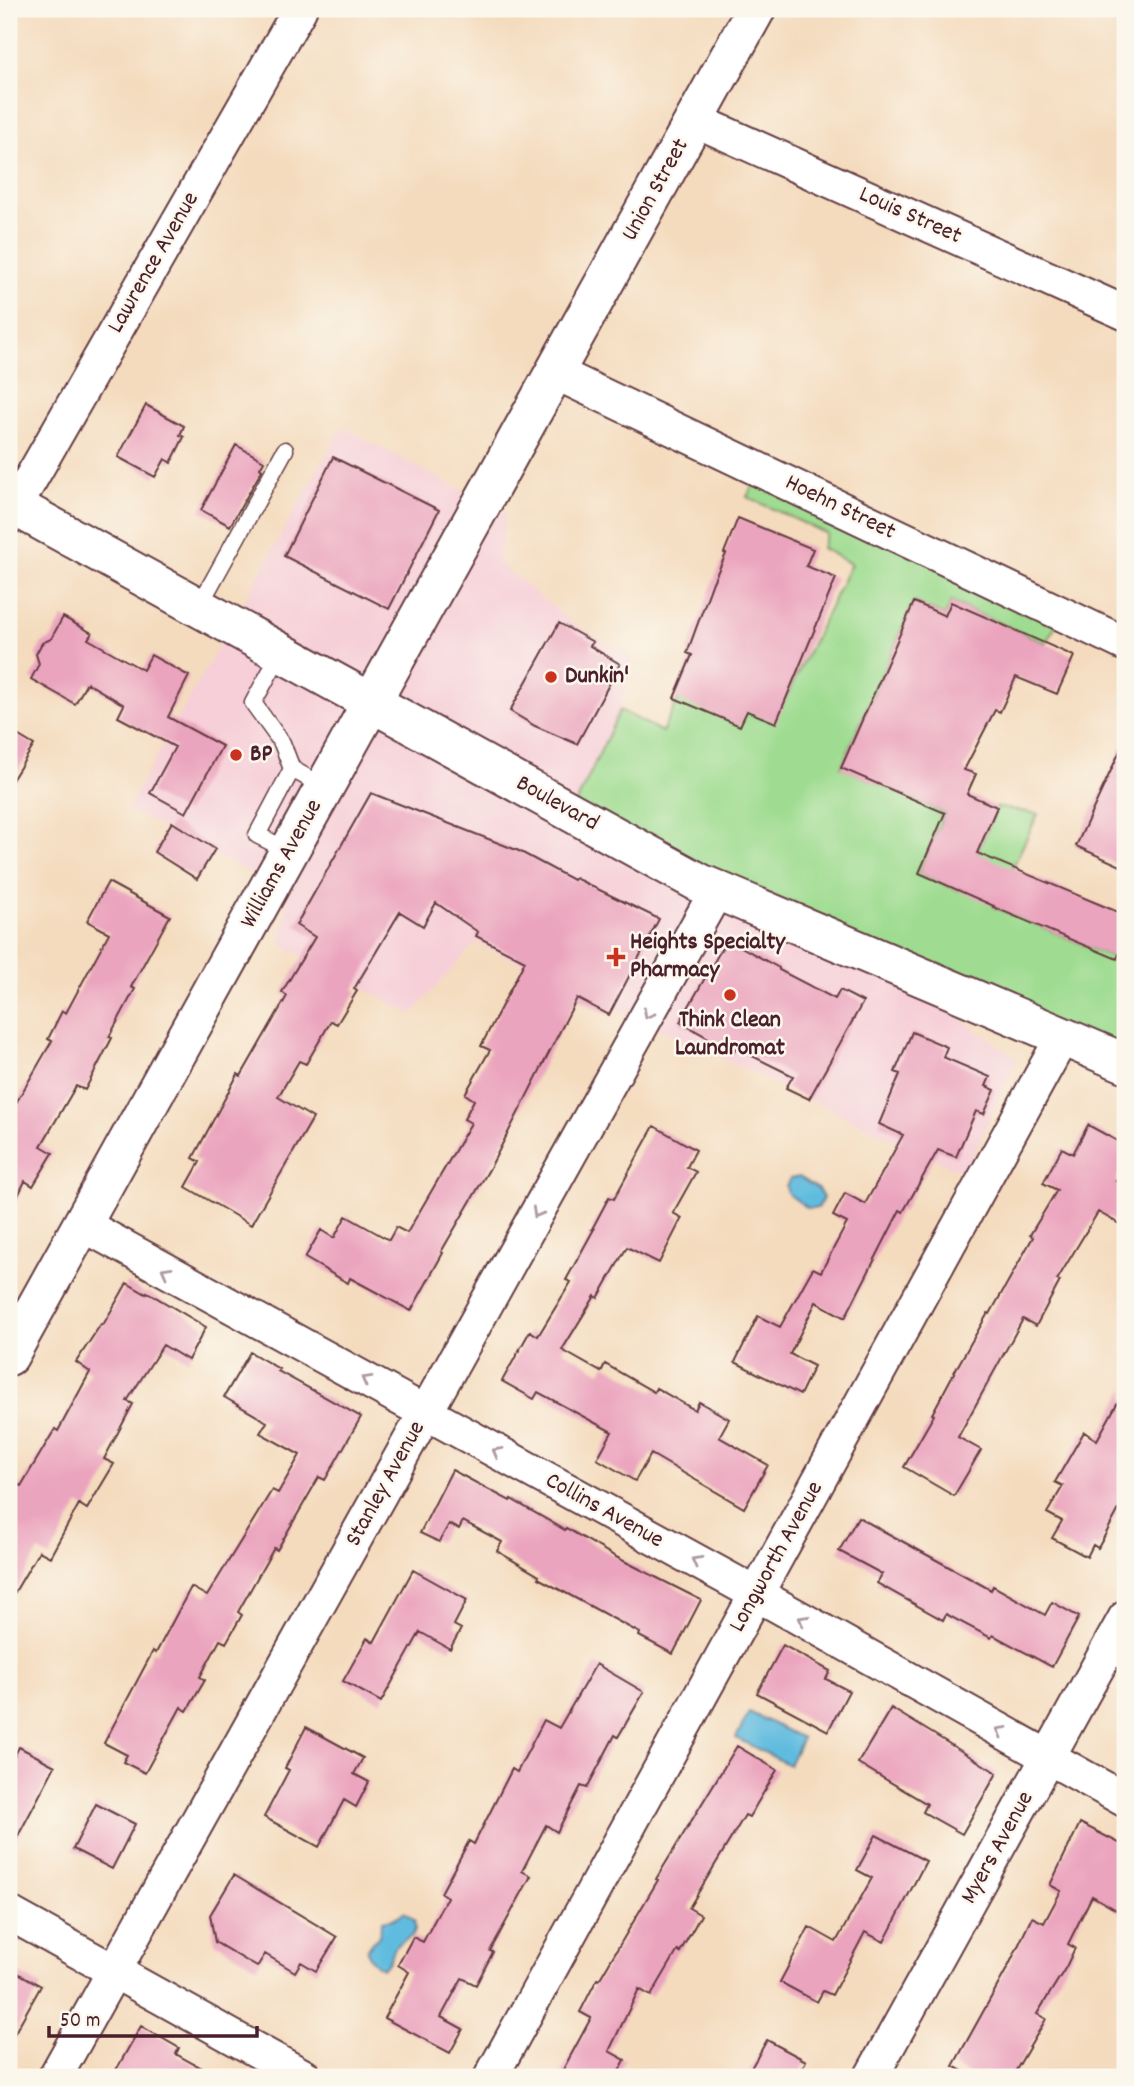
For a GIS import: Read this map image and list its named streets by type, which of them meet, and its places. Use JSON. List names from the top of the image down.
{
  "streets": {
    "street": [
      "Union Street",
      "Louis Street",
      "Lawrence Avenue",
      "Hoehn Street",
      "Boulevard",
      "Williams Avenue",
      "Stanley Avenue",
      "Collins Avenue",
      "Longworth Avenue",
      "Myers Avenue"
    ]
  },
  "crossings": [
    ["Union Street", "Louis Street"],
    ["Union Street", "Hoehn Street"],
    ["Union Street", "Williams Avenue"],
    ["Lawrence Avenue", "Boulevard"],
    ["Hoehn Street", "Williams Avenue"],
    ["Boulevard", "Williams Avenue"],
    ["Boulevard", "Stanley Avenue"],
    ["Boulevard", "Longworth Avenue"],
    ["Williams Avenue", "Collins Avenue"],
    ["Stanley Avenue", "Collins Avenue"],
    ["Collins Avenue", "Longworth Avenue"],
    ["Collins Avenue", "Myers Avenue"]
  ],
  "one_way": ["Stanley Avenue", "Collins Avenue"],
  "places": {
    "other": ["Dunkin'", "BP", "Think Clean Laundromat"],
    "health": ["Heights Specialty Pharmacy"]
  },
  "scale_bar": "50 m"
}
